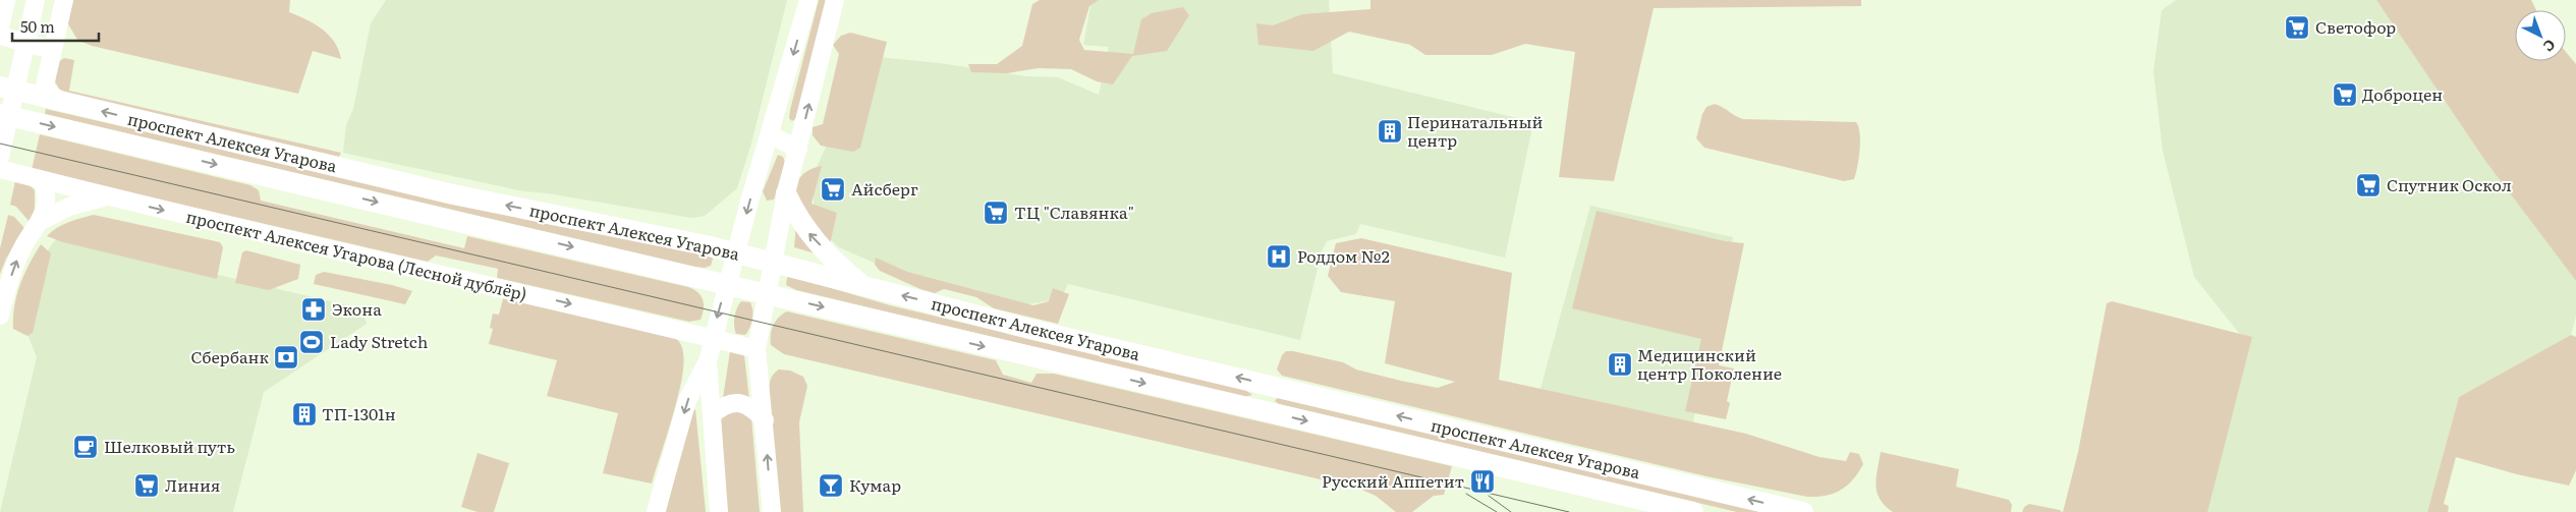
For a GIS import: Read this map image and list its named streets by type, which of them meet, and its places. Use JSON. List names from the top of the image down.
{
  "streets": {
    "main road": ["проспект Алексея Угарова", "проспект Алексея Угарова (Лесной дублёр)"]
  },
  "one_way": ["проспект Алексея Угарова (Лесной дублёр)"],
  "places": {
    "supermarket": [
      "Светофор",
      "Доброцен",
      "Спутник Оскол",
      "Айсберг",
      "ТЦ \"Славянка\"",
      "Линия"
    ],
    "building": ["Перинатальный центр", "Медицинский центр Поколение", "ТП-1301н"],
    "hospital": ["Роддом №2"],
    "pharmacy": ["Экона"],
    "sports": ["Lady Stretch"],
    "bank": ["Сбербанк"],
    "cafe": ["Шелковый путь"],
    "restaurant": ["Русский Аппетит"],
    "bar": ["Кумар"]
  },
  "scale_bar": "50 m",
  "north": "bottom right"
}
